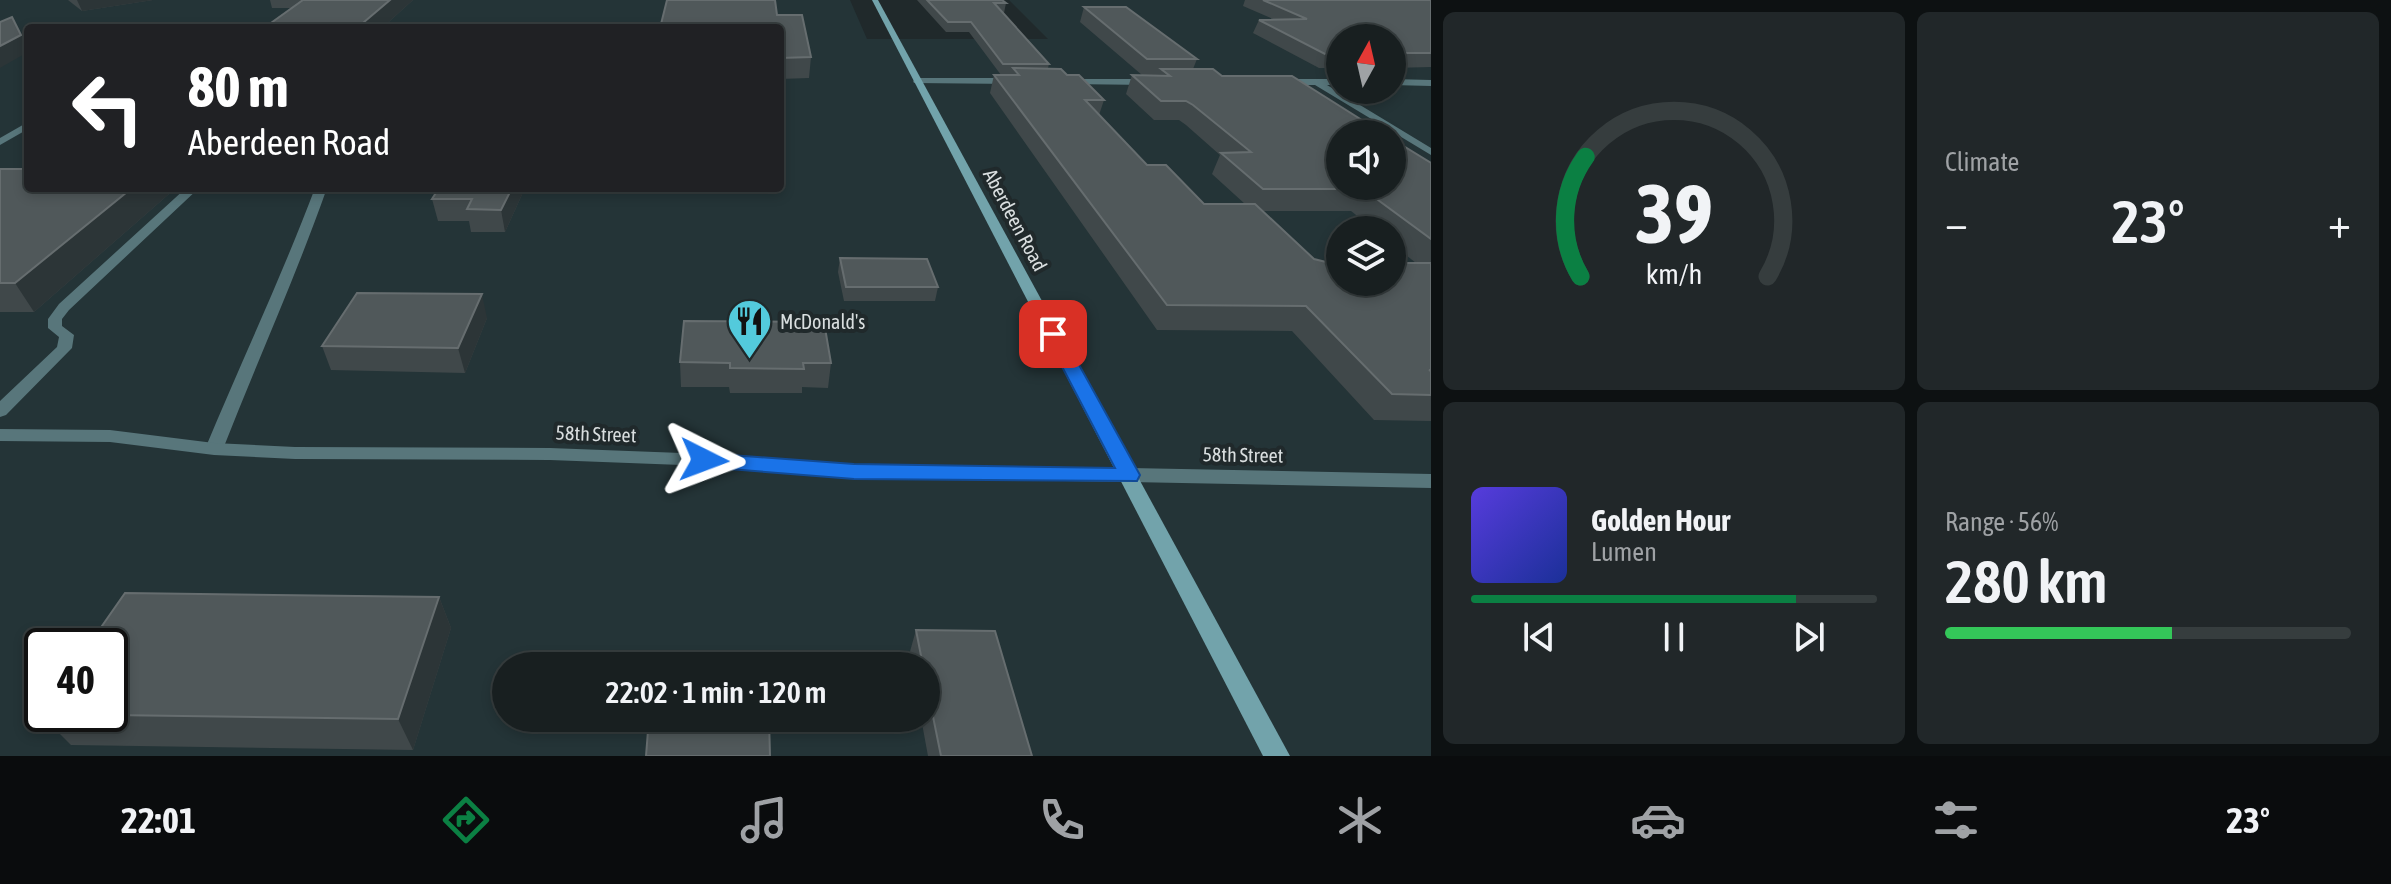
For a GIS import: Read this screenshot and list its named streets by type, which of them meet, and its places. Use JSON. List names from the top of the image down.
{
  "streets": {
    "main road": ["Aberdeen Road"],
    "street": ["58th Street"]
  },
  "crossings": [
    ["Aberdeen Road", "58th Street"]
  ],
  "places": {
    "restaurant": ["McDonald's"]
  },
  "north": "top",
  "page": {
    "tile": [
      "Climate",
      ["Range · 56%", "280 km"]
    ],
    "turn": ["80 m", "Aberdeen Road"],
    "heat": ["−", "23°", "+"],
    "song": ["Golden Hour", "Lumen"],
    "limit": "40",
    "trip": "22:02 · 1 min · 120 m",
    "tabs": ["22:01", "23°"],
    "gauge": ["39", "km/h"]
  }
}
